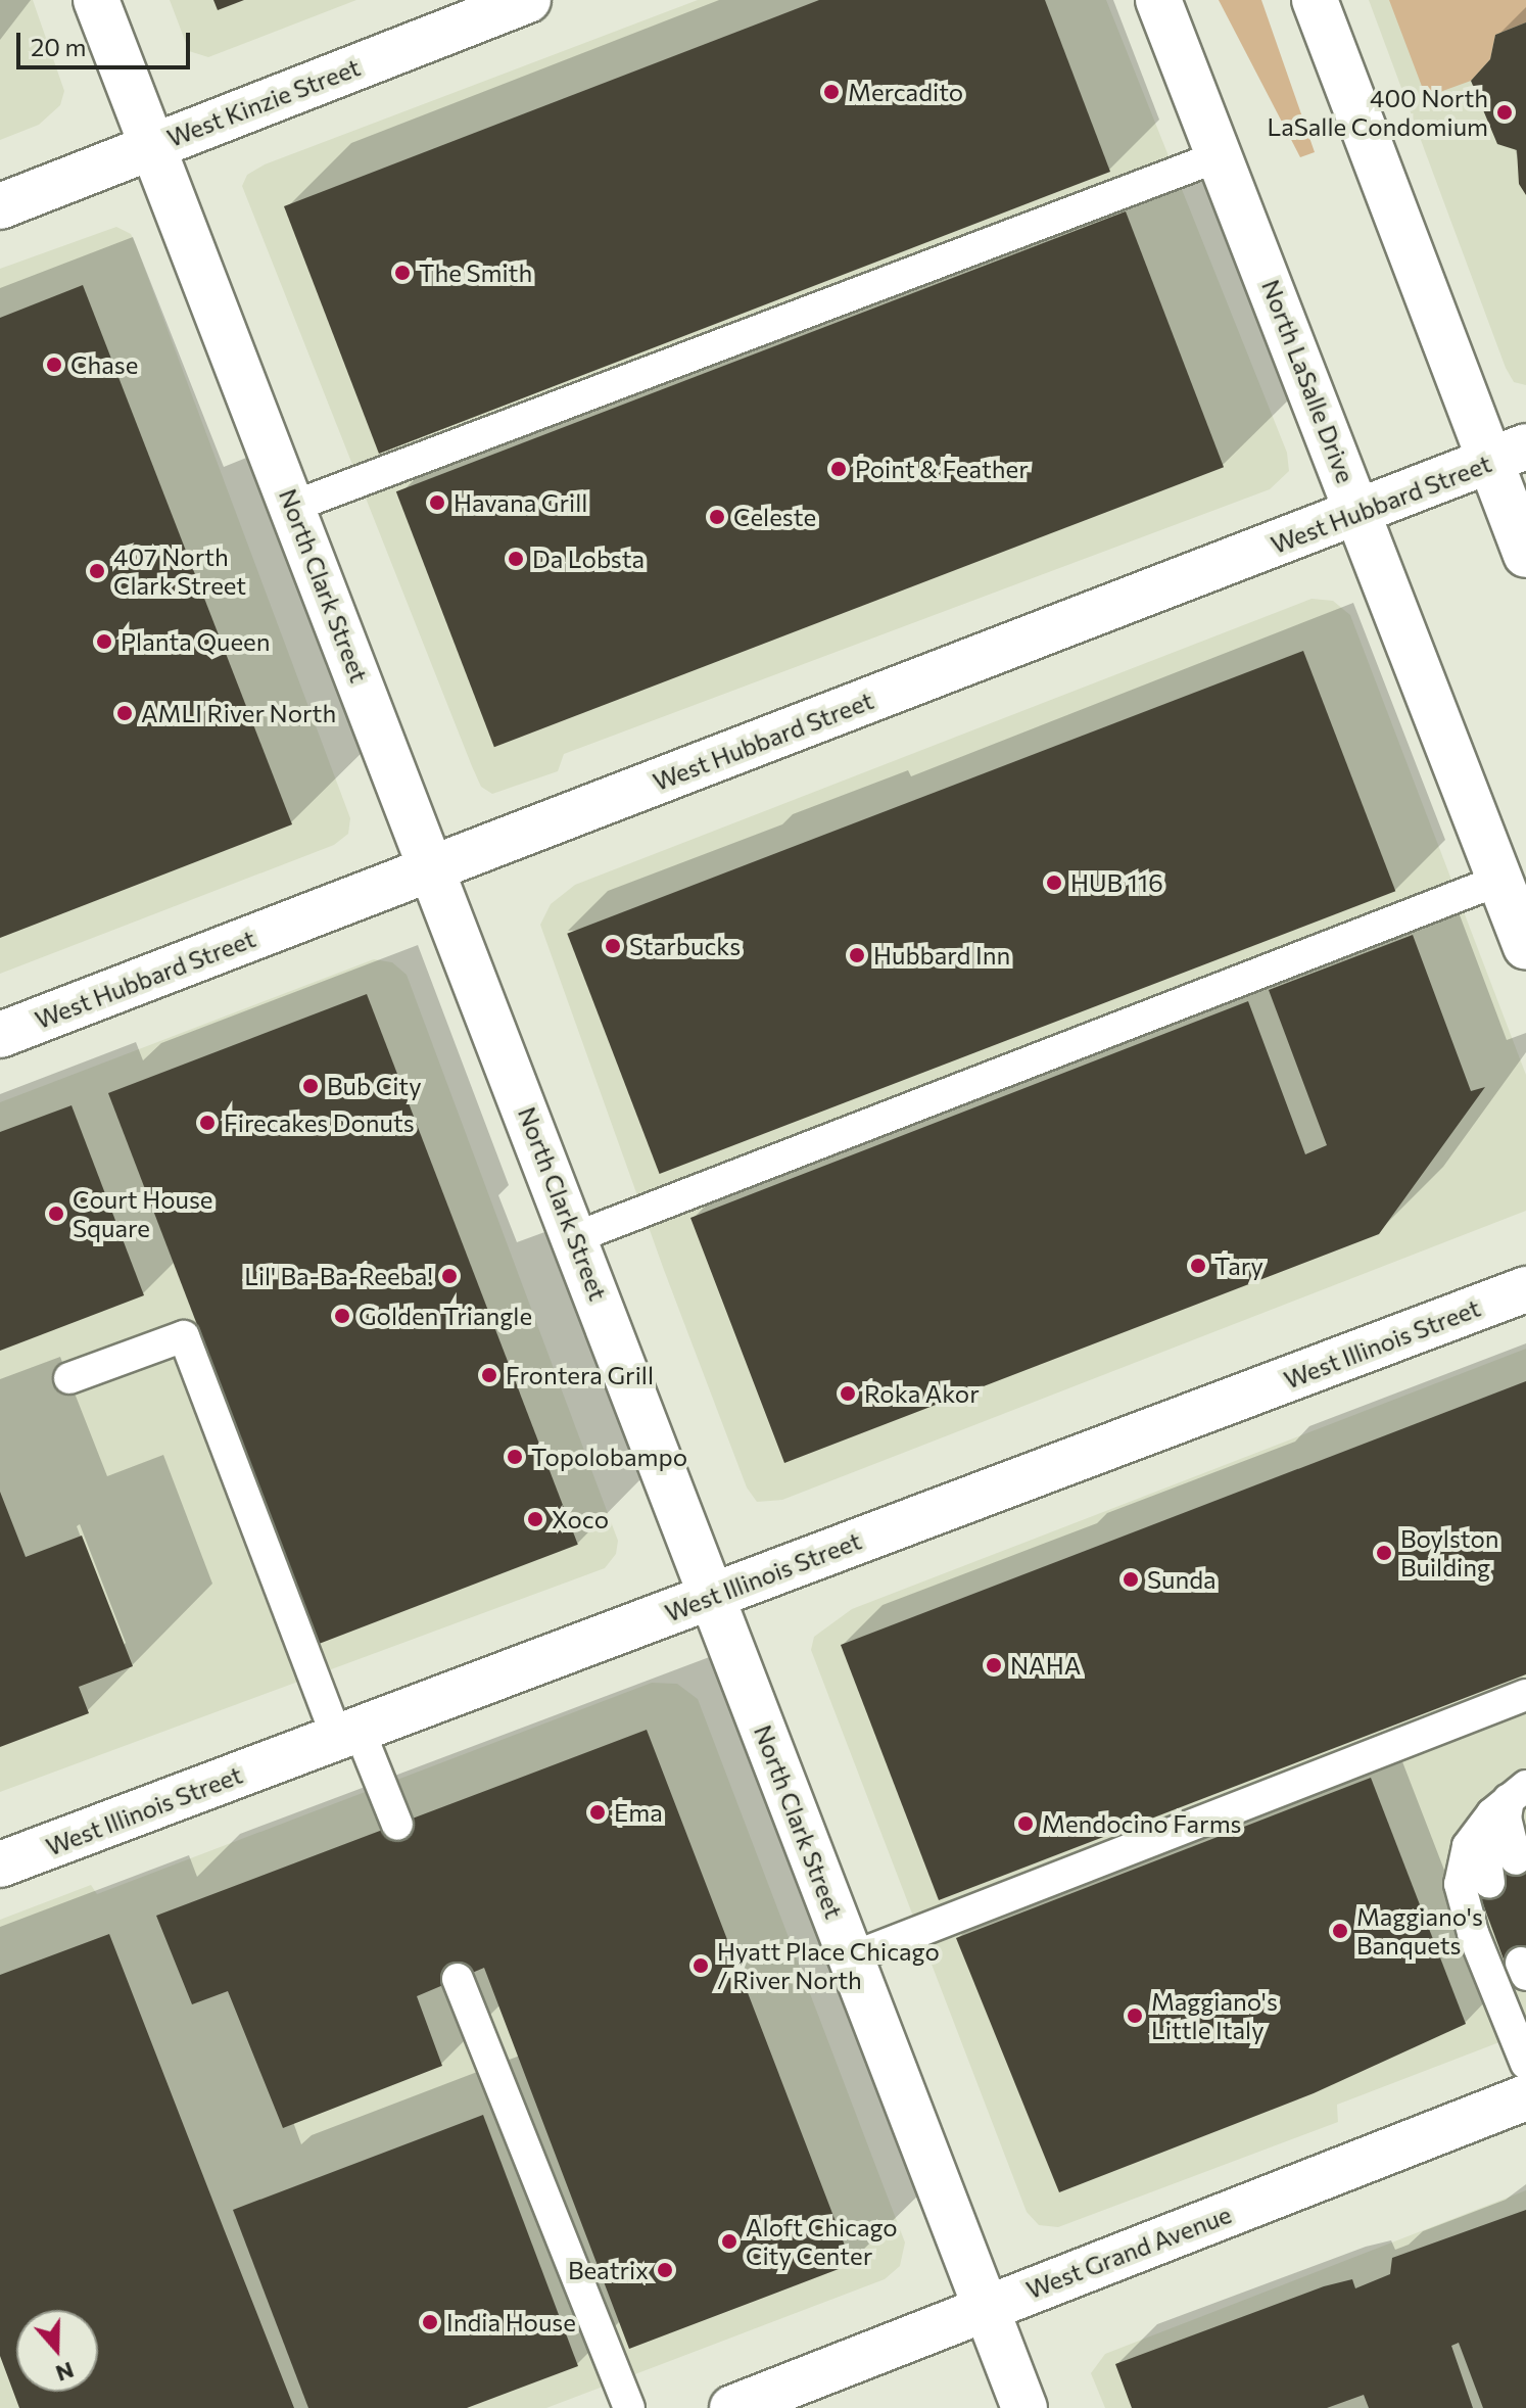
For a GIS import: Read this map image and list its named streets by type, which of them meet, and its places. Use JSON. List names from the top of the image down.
{
  "streets": {
    "main road": [
      "West Kinzie Street",
      "North LaSalle Drive",
      "West Hubbard Street",
      "North Clark Street",
      "West Illinois Street",
      "West Grand Avenue"
    ]
  },
  "crossings": [
    ["West Kinzie Street", "North Clark Street"],
    ["North LaSalle Drive", "West Hubbard Street"],
    ["West Hubbard Street", "North Clark Street"],
    ["North Clark Street", "West Illinois Street"],
    ["North Clark Street", "West Grand Avenue"]
  ],
  "places": [
    "Mercadito",
    "400 North LaSalle Condomium",
    "The Smith",
    "Chase",
    "Point & Feather",
    "Havana Grill",
    "Celeste",
    "Da Lobsta",
    "407 North Clark Street",
    "Planta Queen",
    "AMLI River North",
    "HUB 116",
    "Starbucks",
    "Hubbard Inn",
    "Bub City",
    "Firecakes Donuts",
    "Court House Square",
    "Tary",
    "Lil' Ba-Ba-Reeba!",
    "Golden Triangle",
    "Frontera Grill",
    "Roka Akor",
    "Topolobampo",
    "Xoco",
    "Boylston Building",
    "Sunda",
    "NAHA",
    "Ema",
    "Mendocino Farms",
    "Maggiano's Banquets",
    "Hyatt Place Chicago / River North",
    "Maggiano's Little Italy",
    "Aloft Chicago City Center",
    "Beatrix",
    "India House"
  ],
  "scale_bar": "20 m",
  "north": "bottom"
}
